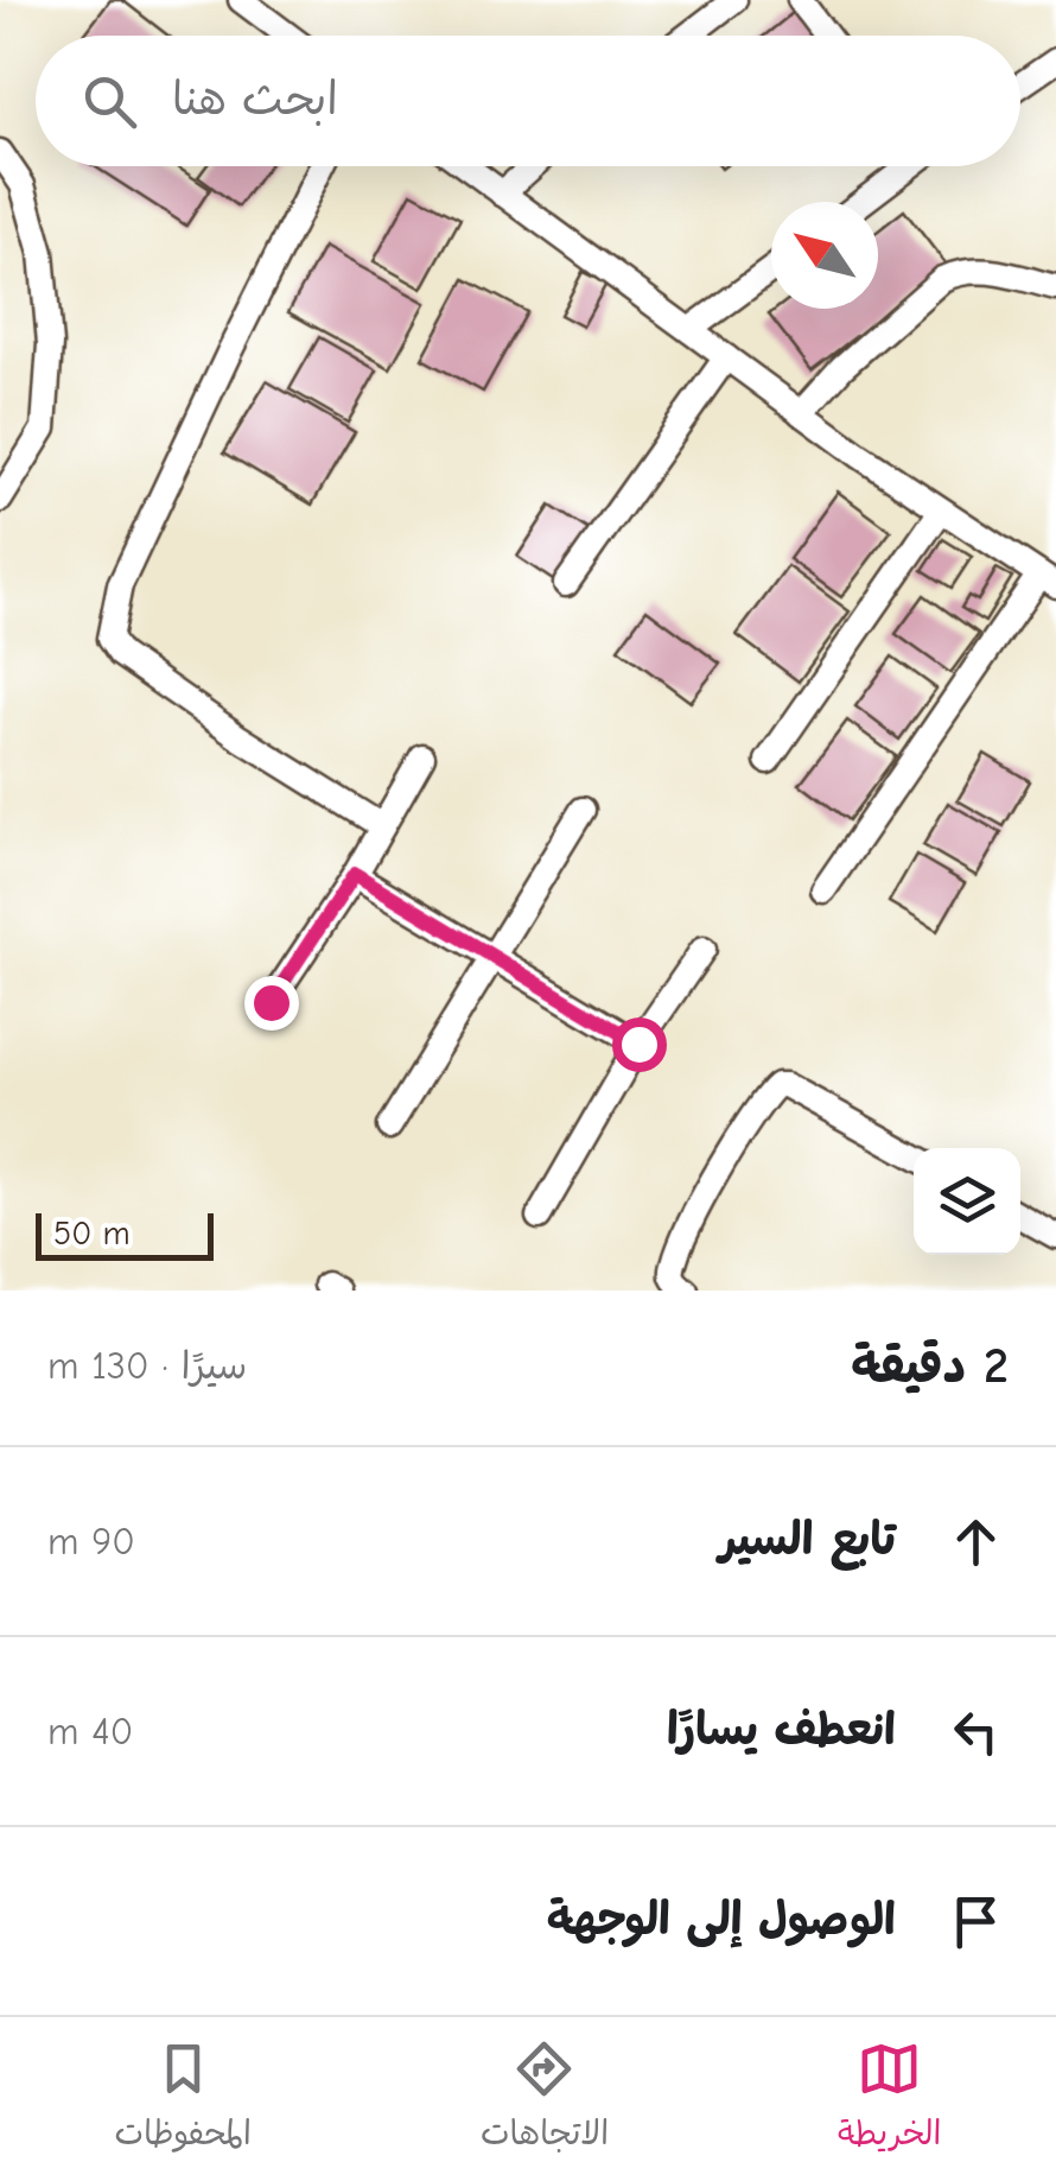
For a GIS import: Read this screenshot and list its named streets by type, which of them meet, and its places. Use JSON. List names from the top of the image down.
{
  "scale_bar": "50 m",
  "north": "top left",
  "page": {
    "search": "ابحث هنا",
    "scale": "50 m",
    "heading": ["2 دقيقة", "سيرًا · 130 m"],
    "list": [
      ["تابع السير", "90 m"],
      ["انعطف يسارًا", "40 m"],
      "الوصول إلى الوجهة"
    ],
    "nav": ["الخريطة", "الاتجاهات", "المحفوظات"]
  }
}
